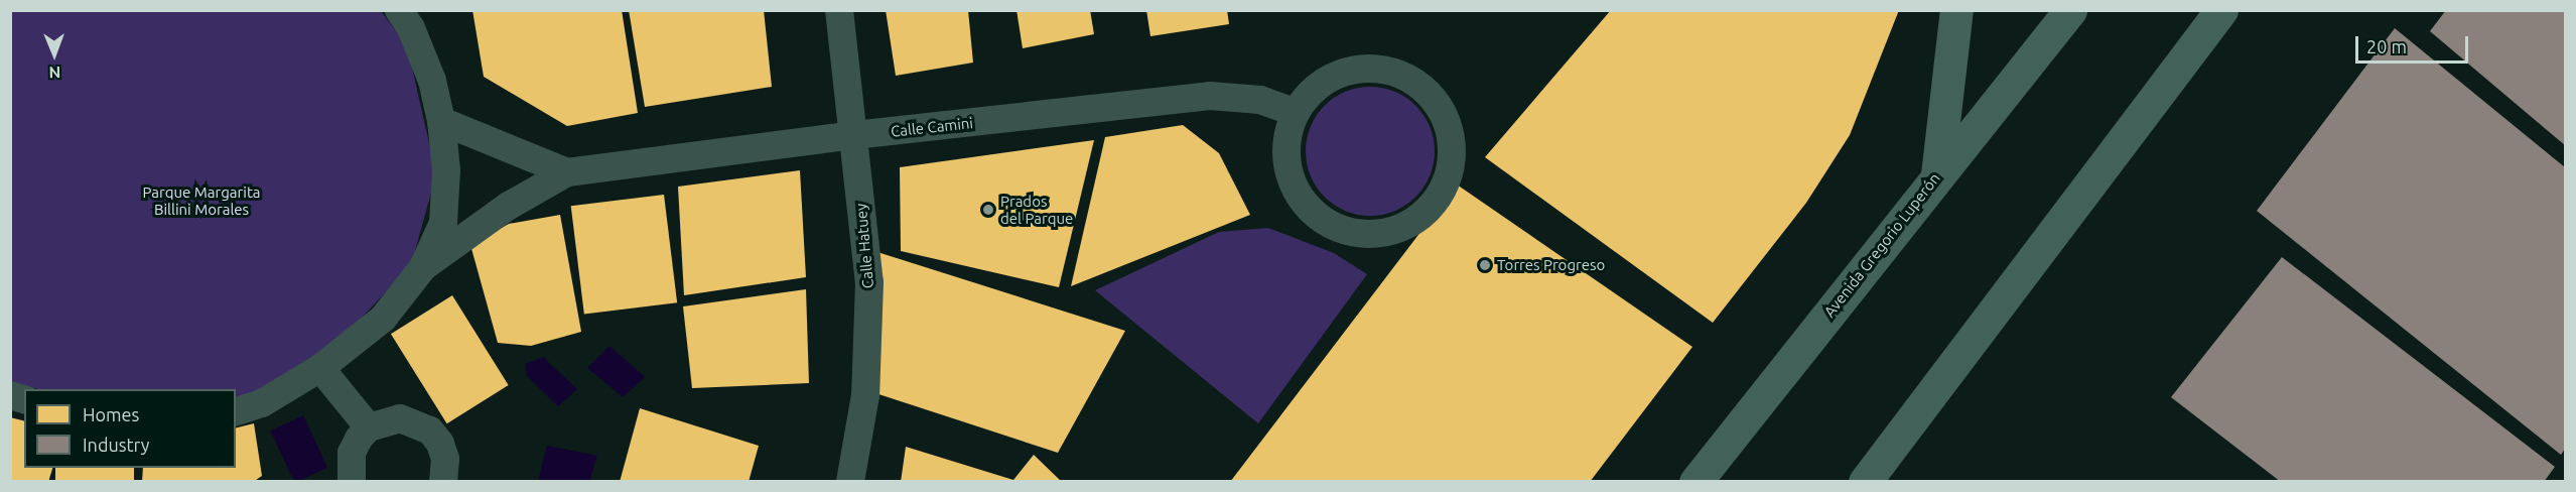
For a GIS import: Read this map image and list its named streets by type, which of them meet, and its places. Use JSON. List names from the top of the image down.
{
  "streets": {
    "main road": ["Avenida Gregorio Luperón"],
    "street": ["Calle Camini", "Calle Hatuey"]
  },
  "crossings": [
    ["Calle Camini", "Calle Hatuey"]
  ],
  "parks": ["Parque Margarita Billini Morales"],
  "places": ["Prados del Parque", "Torres Progreso"],
  "legend": ["Homes", "Industry"],
  "scale_bar": "20 m",
  "north": "bottom"
}
